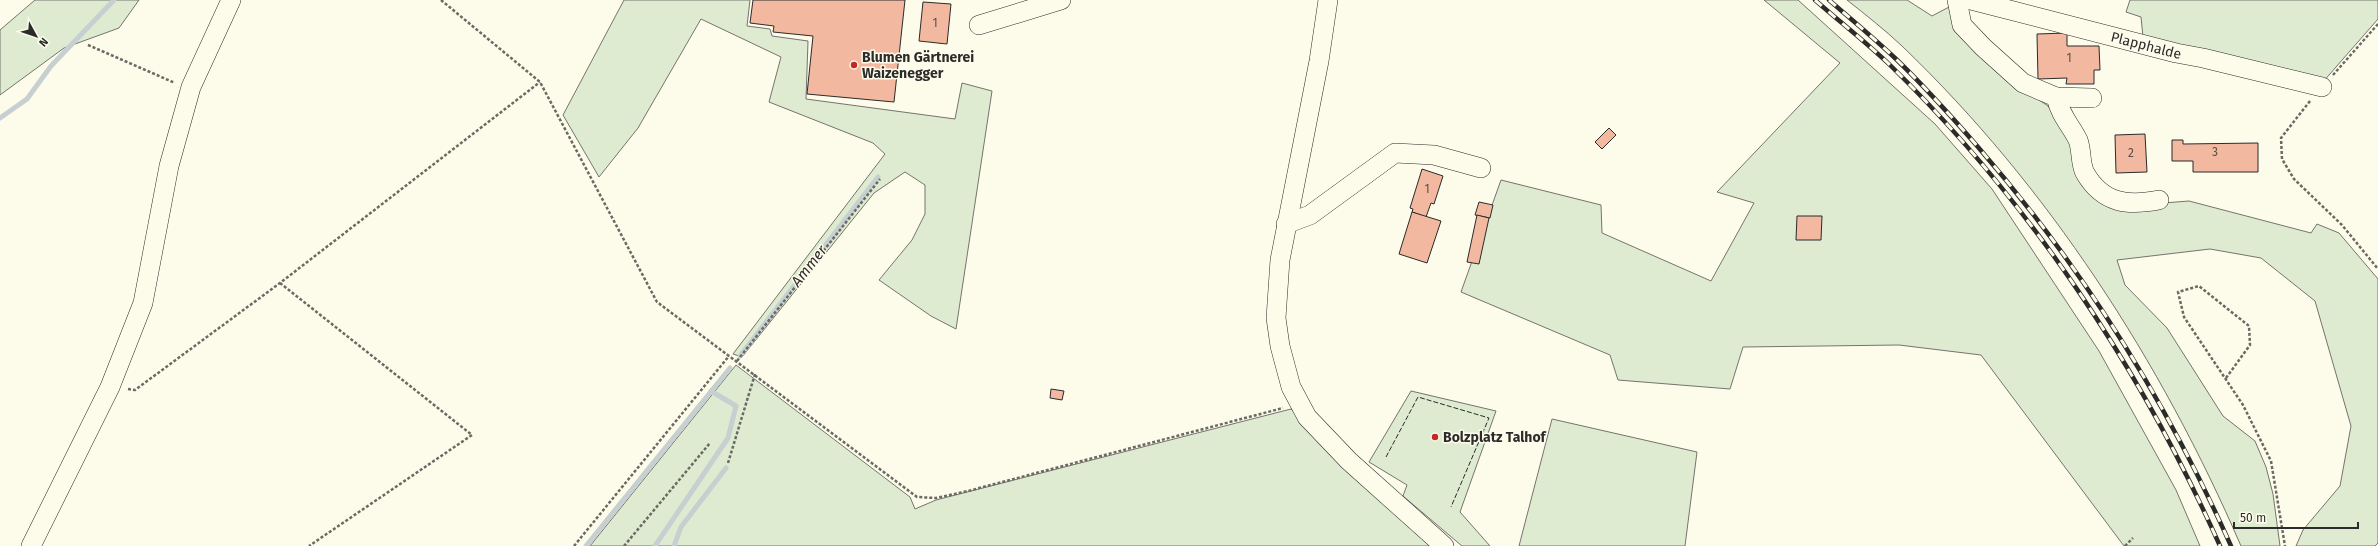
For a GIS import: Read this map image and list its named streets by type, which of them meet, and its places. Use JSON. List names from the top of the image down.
{
  "streets": {
    "street": ["Plapphalde"]
  },
  "water": ["Ammer"],
  "places": ["Blumen Gärtnerei Waizenegger", "Bolzplatz Talhof"],
  "house_numbers": [
    "1",
    "1",
    "3",
    "2",
    "1"
  ],
  "scale_bar": "50 m",
  "north": "bottom right"
}
